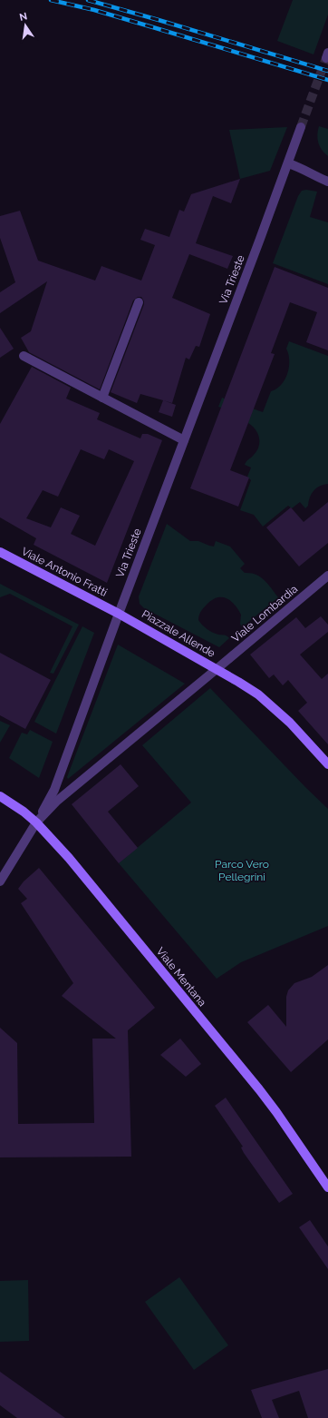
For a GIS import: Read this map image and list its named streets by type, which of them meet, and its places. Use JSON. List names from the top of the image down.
{
  "streets": {
    "main road": ["Viale Antonio Fratti", "Piazzale Allende", "Viale Mentana"],
    "street": ["Via Trieste", "Viale Lombardia"]
  },
  "crossings": [
    ["Via Trieste", "Viale Antonio Fratti"],
    ["Via Trieste", "Piazzale Allende"],
    ["Viale Antonio Fratti", "Piazzale Allende"],
    ["Viale Lombardia", "Piazzale Allende"],
    ["Piazzale Allende", "Viale Mentana"]
  ],
  "parks": ["Parco Vero Pellegrini"],
  "north": "top"
}
